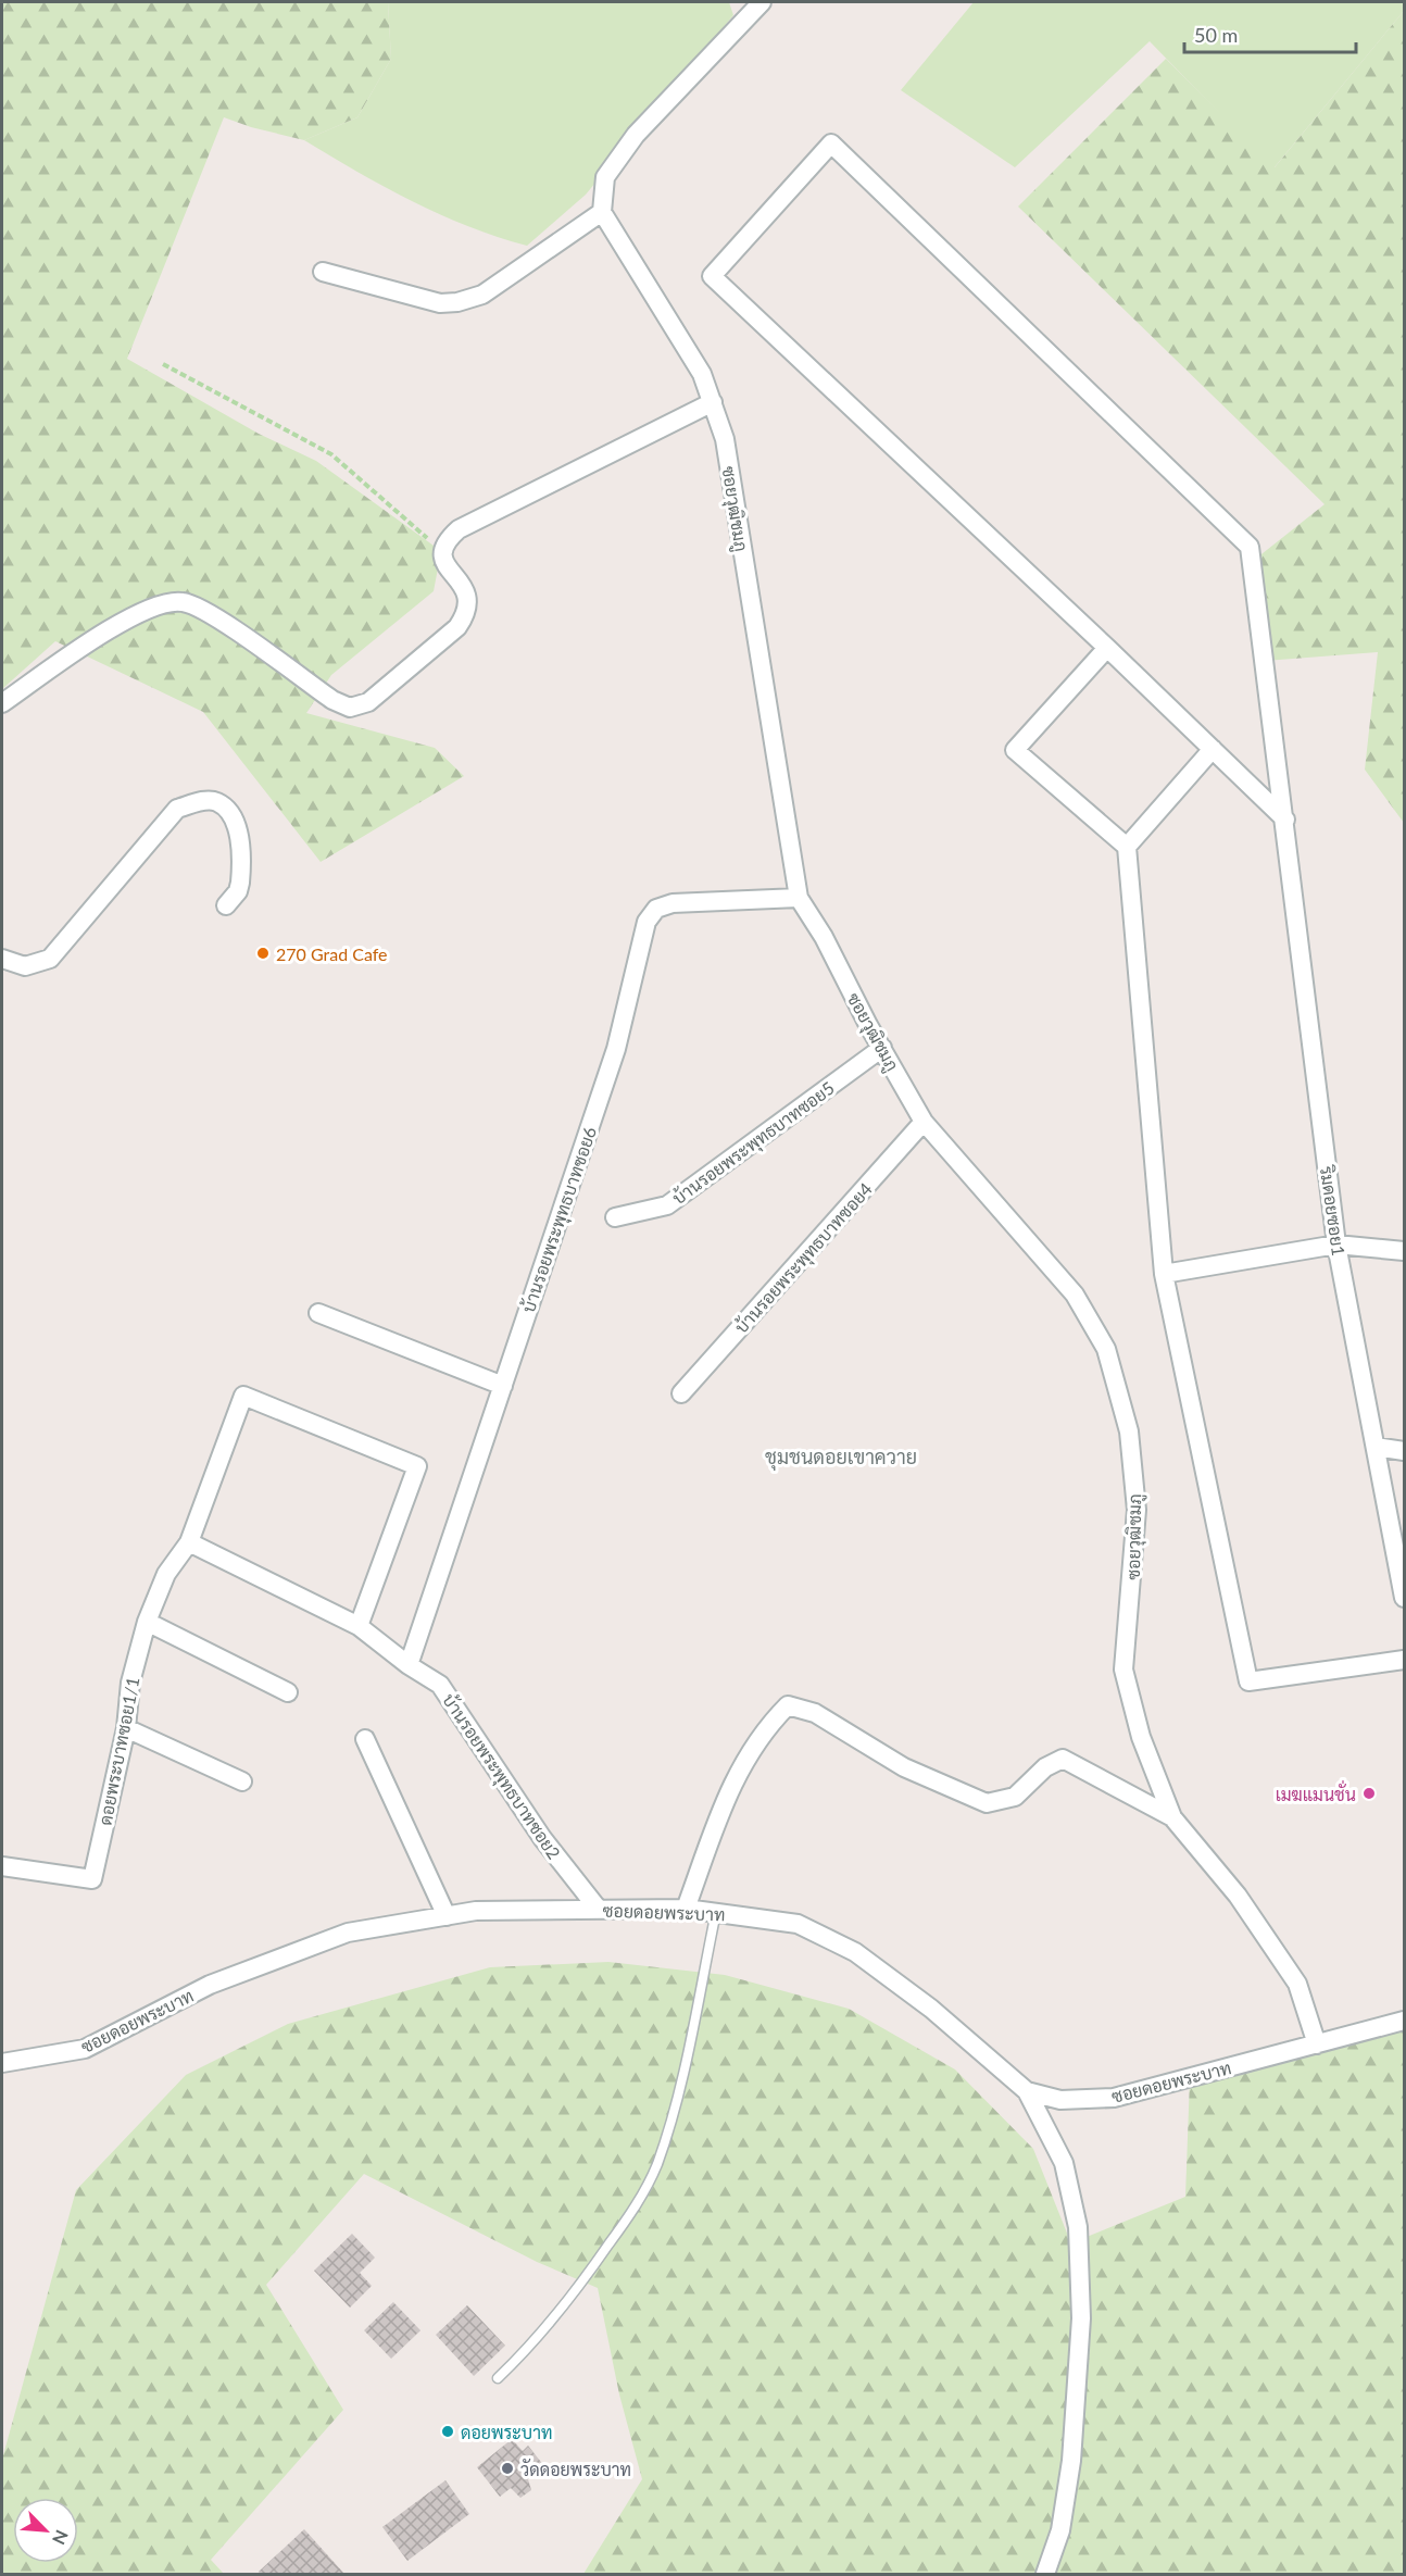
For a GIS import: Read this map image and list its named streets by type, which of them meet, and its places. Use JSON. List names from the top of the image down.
{
  "streets": {
    "street": [
      "ซอยวุฒิชมภู",
      "บ้านรอยพระพุทธบาทซอย5",
      "ริมดอยซอย1",
      "บ้านรอยพระพุทธบาทซอย6",
      "บ้านรอยพระพุทธบาทซอย4",
      "ดอยพระบาทซอย1/1",
      "บ้านรอยพระพุทธบาทซอย2",
      "ซอยดอยพระบาท"
    ]
  },
  "crossings": [
    ["ซอยวุฒิชมภู", "บ้านรอยพระพุทธบาทซอย5"],
    ["ซอยวุฒิชมภู", "บ้านรอยพระพุทธบาทซอย6"],
    ["ซอยวุฒิชมภู", "บ้านรอยพระพุทธบาทซอย4"],
    ["ซอยวุฒิชมภู", "ซอยดอยพระบาท"],
    ["บ้านรอยพระพุทธบาทซอย6", "บ้านรอยพระพุทธบาทซอย2"],
    ["ดอยพระบาทซอย1/1", "บ้านรอยพระพุทธบาทซอย2"],
    ["บ้านรอยพระพุทธบาทซอย2", "ซอยดอยพระบาท"]
  ],
  "districts": ["ชุมชนดอยเขาควาย"],
  "places": [
    "270 Grad Cafe",
    "เมฆแมนชั่น",
    "ดอยพระบาท",
    "วัดดอยพระบาท"
  ],
  "scale_bar": "50 m",
  "north": "bottom right"
}
